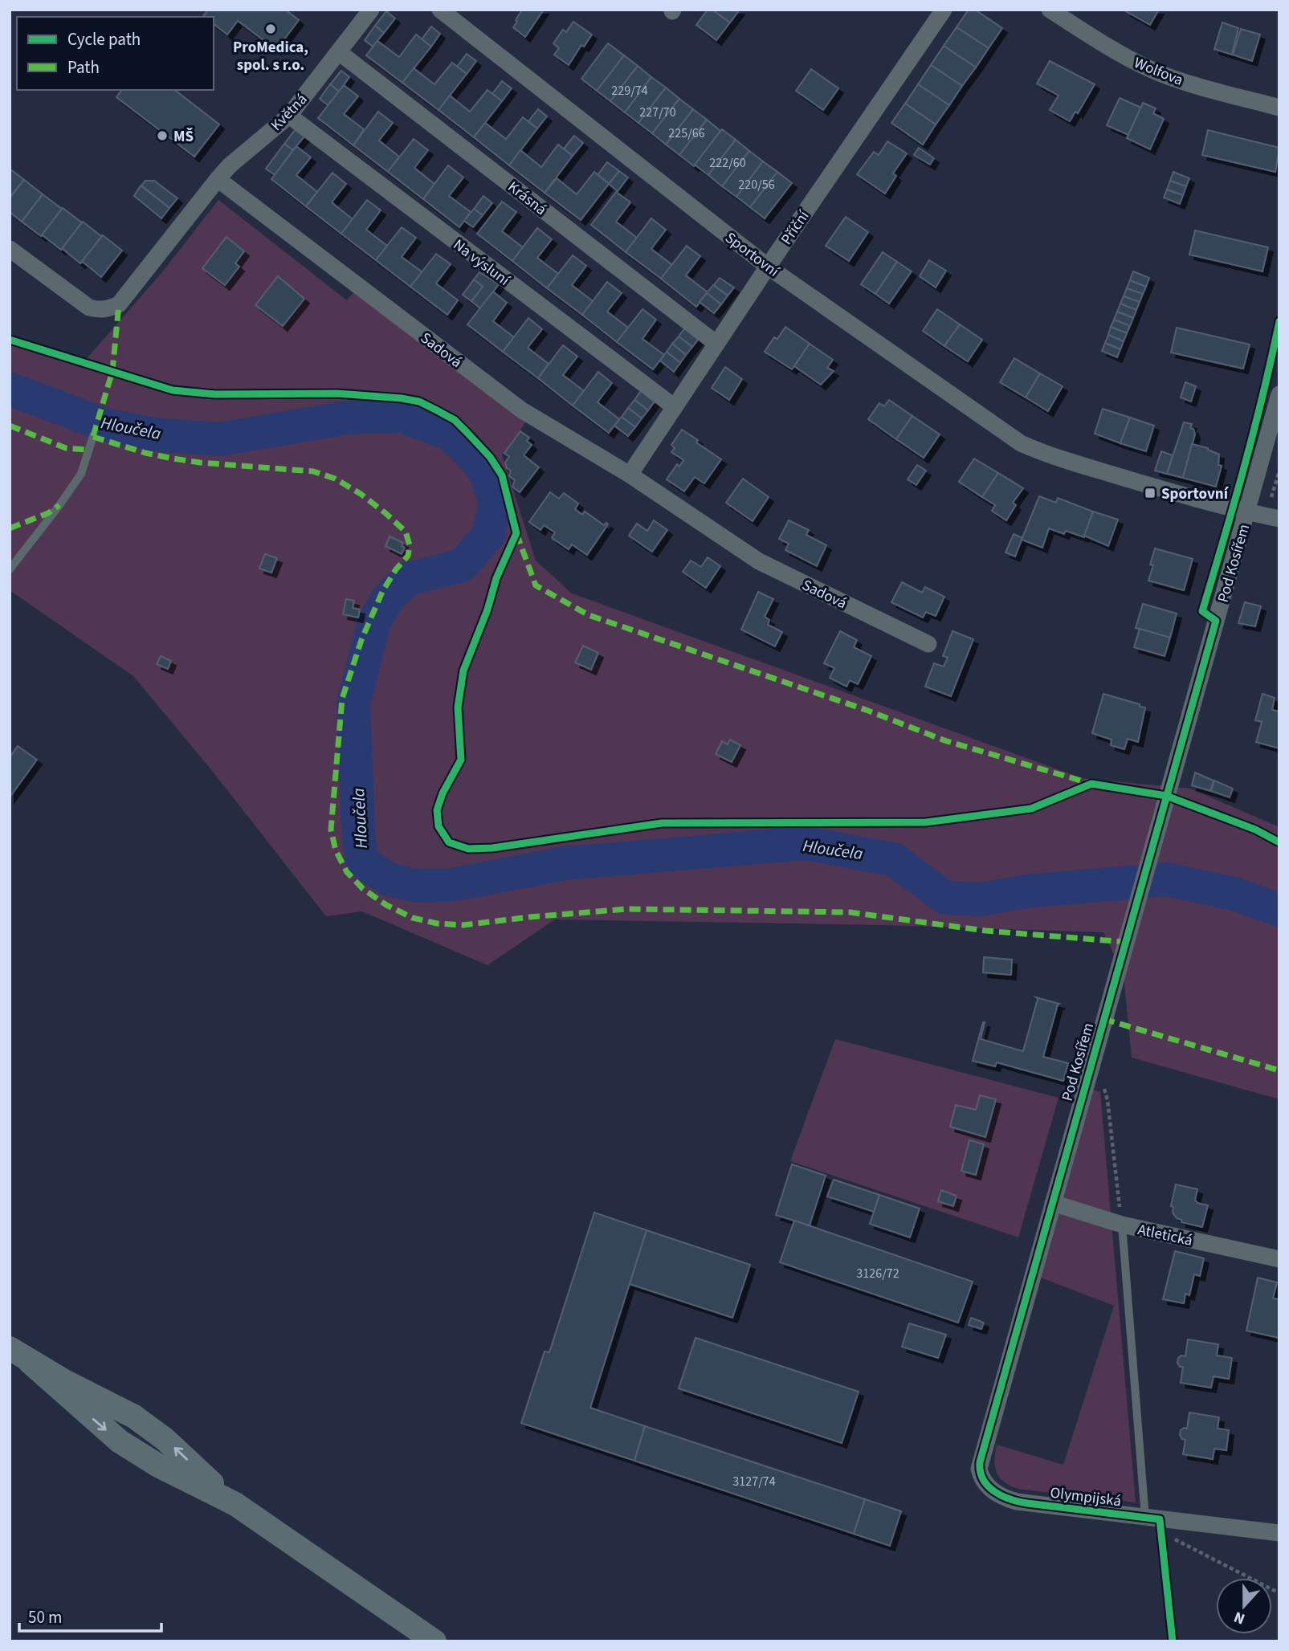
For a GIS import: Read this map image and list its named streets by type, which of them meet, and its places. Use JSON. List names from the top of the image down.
{
  "streets": {
    "street": [
      "Wolfova",
      "Květná",
      "Krásná",
      "Příční",
      "Sportovní",
      "Na výsluní",
      "Sadová",
      "Pod Kosířem",
      "Atletická",
      "Olympijská"
    ]
  },
  "crossings": [
    ["Květná", "Krásná"],
    ["Květná", "Na výsluní"],
    ["Květná", "Sadová"],
    ["Krásná", "Příční"],
    ["Příční", "Sportovní"],
    ["Příční", "Na výsluní"],
    ["Příční", "Sadová"],
    ["Sportovní", "Pod Kosířem"],
    ["Pod Kosířem", "Atletická"],
    ["Pod Kosířem", "Olympijská"]
  ],
  "water": ["Hloučela"],
  "places": {
    "other": ["ProMedica, spol. s r.o.", "MŠ"],
    "transit": ["Sportovní"]
  },
  "house_numbers": [
    "229/74",
    "227/70",
    "225/66",
    "222/60",
    "220/56",
    "3126/72",
    "3127/74"
  ],
  "legend": ["Cycle path", "Path"],
  "scale_bar": "50 m",
  "north": "bottom"
}
